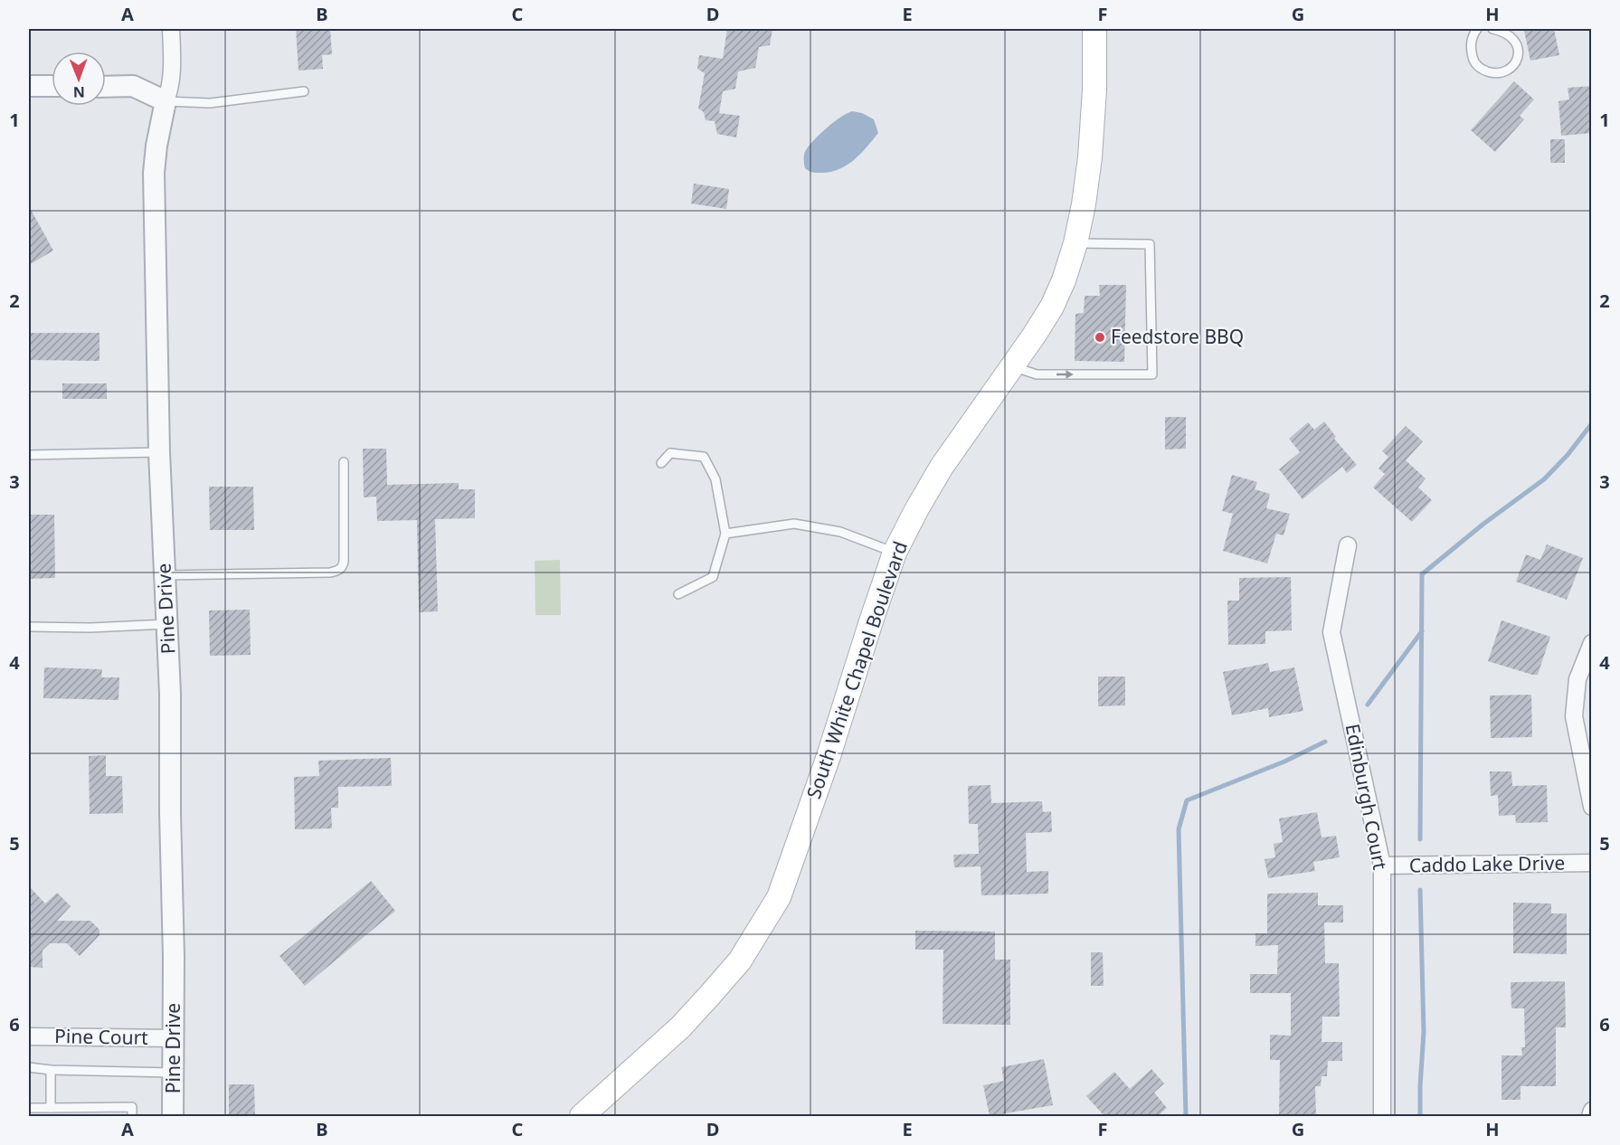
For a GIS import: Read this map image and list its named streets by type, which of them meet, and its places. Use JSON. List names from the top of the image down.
{
  "streets": {
    "main road": ["South White Chapel Boulevard"],
    "street": [
      "Pine Drive",
      "Edinburgh Court",
      "Caddo Lake Drive",
      "Pine Court"
    ]
  },
  "crossings": [
    ["Pine Drive", "Pine Court"],
    ["Edinburgh Court", "Caddo Lake Drive"]
  ],
  "places": ["Feedstore BBQ"],
  "north": "bottom",
  "grid": {
    "columns": [
      "A",
      "B",
      "C",
      "D",
      "E",
      "F",
      "G",
      "H"
    ],
    "rows": [
      "1",
      "2",
      "3",
      "4",
      "5",
      "6"
    ]
  }
}
